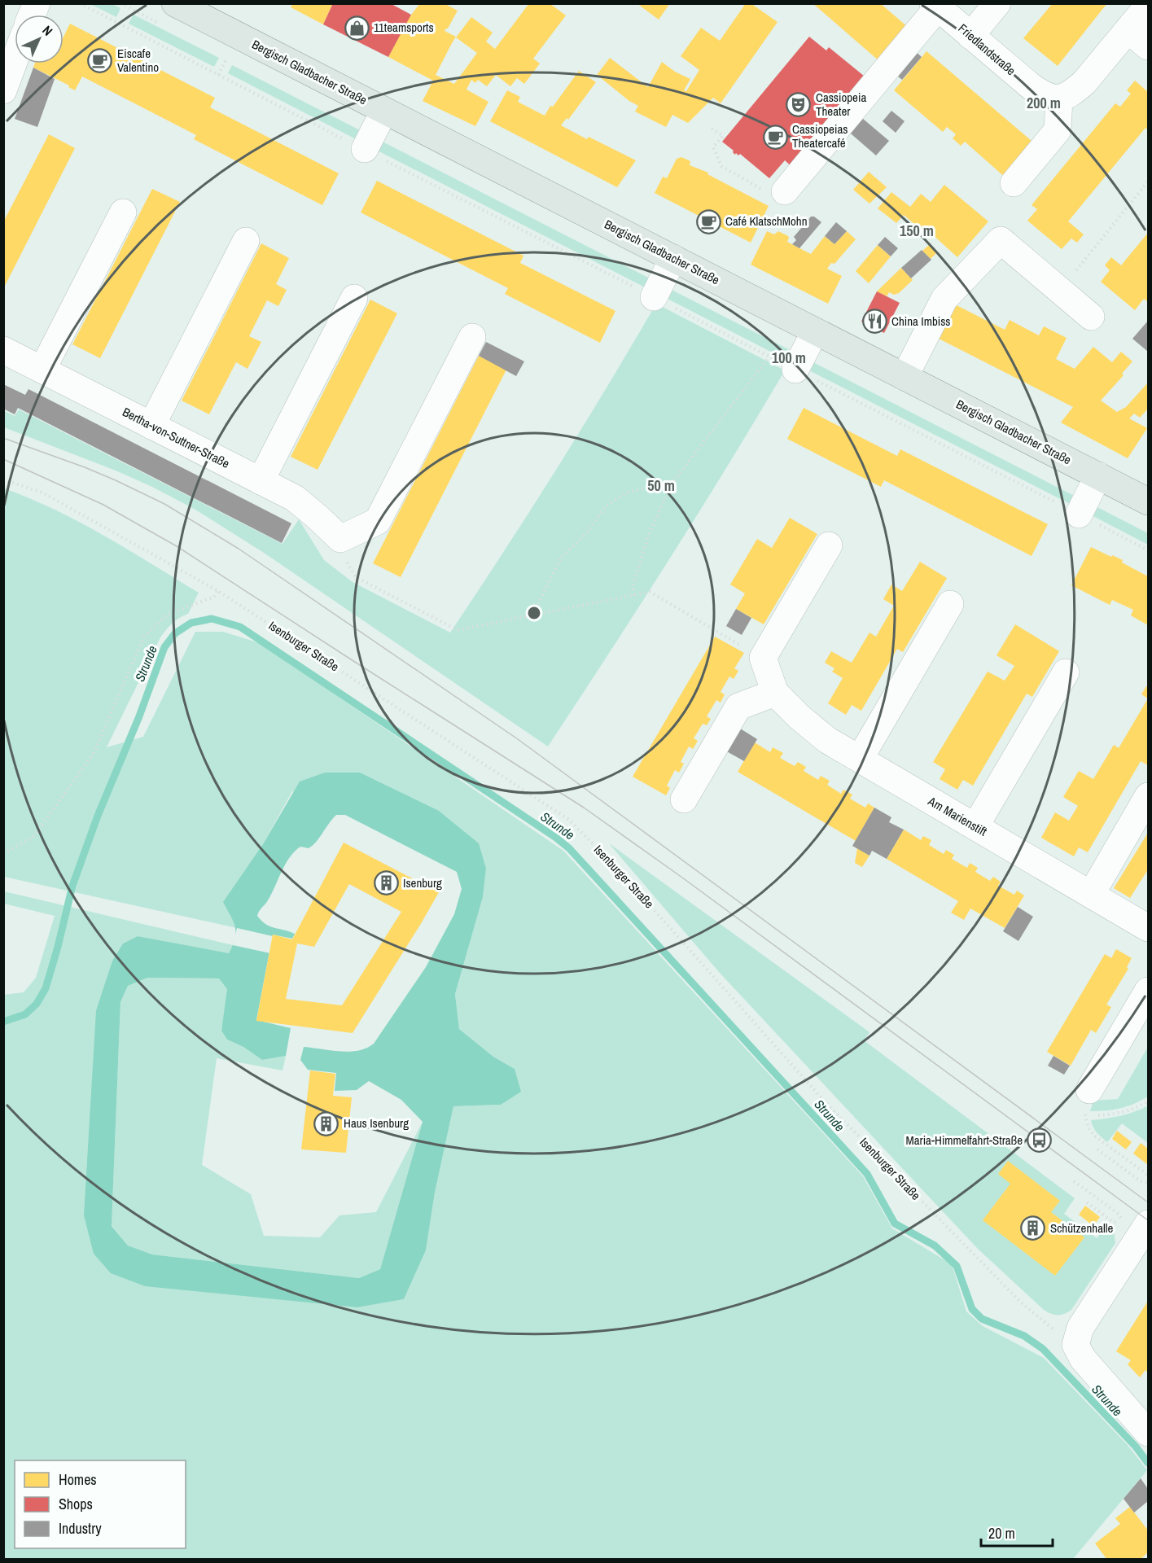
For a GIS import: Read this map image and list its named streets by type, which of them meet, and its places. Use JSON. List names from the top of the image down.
{
  "streets": {
    "main road": ["Bergisch Gladbacher Straße"],
    "street": ["Friedlandstraße", "Bertha-von-Suttner-Straße", "Am Marienstift"],
    "path": ["Isenburger Straße"]
  },
  "water": ["Strunde"],
  "places": {
    "shop": ["11teamsports"],
    "cafe": ["Eiscafe Valentino", "Cassiopeias Theatercafé", "Café KlatschMohn"],
    "theatre": ["Cassiopeia Theater"],
    "restaurant": ["China Imbiss"],
    "building": ["Isenburg", "Haus Isenburg", "Schützenhalle"],
    "bus stop": ["Maria-Himmelfahrt-Straße"]
  },
  "legend": ["Homes", "Shops", "Industry"],
  "scale_bar": "20 m",
  "north": "top right",
  "rings": [
    "200 m",
    "150 m",
    "100 m",
    "50 m"
  ]
}
